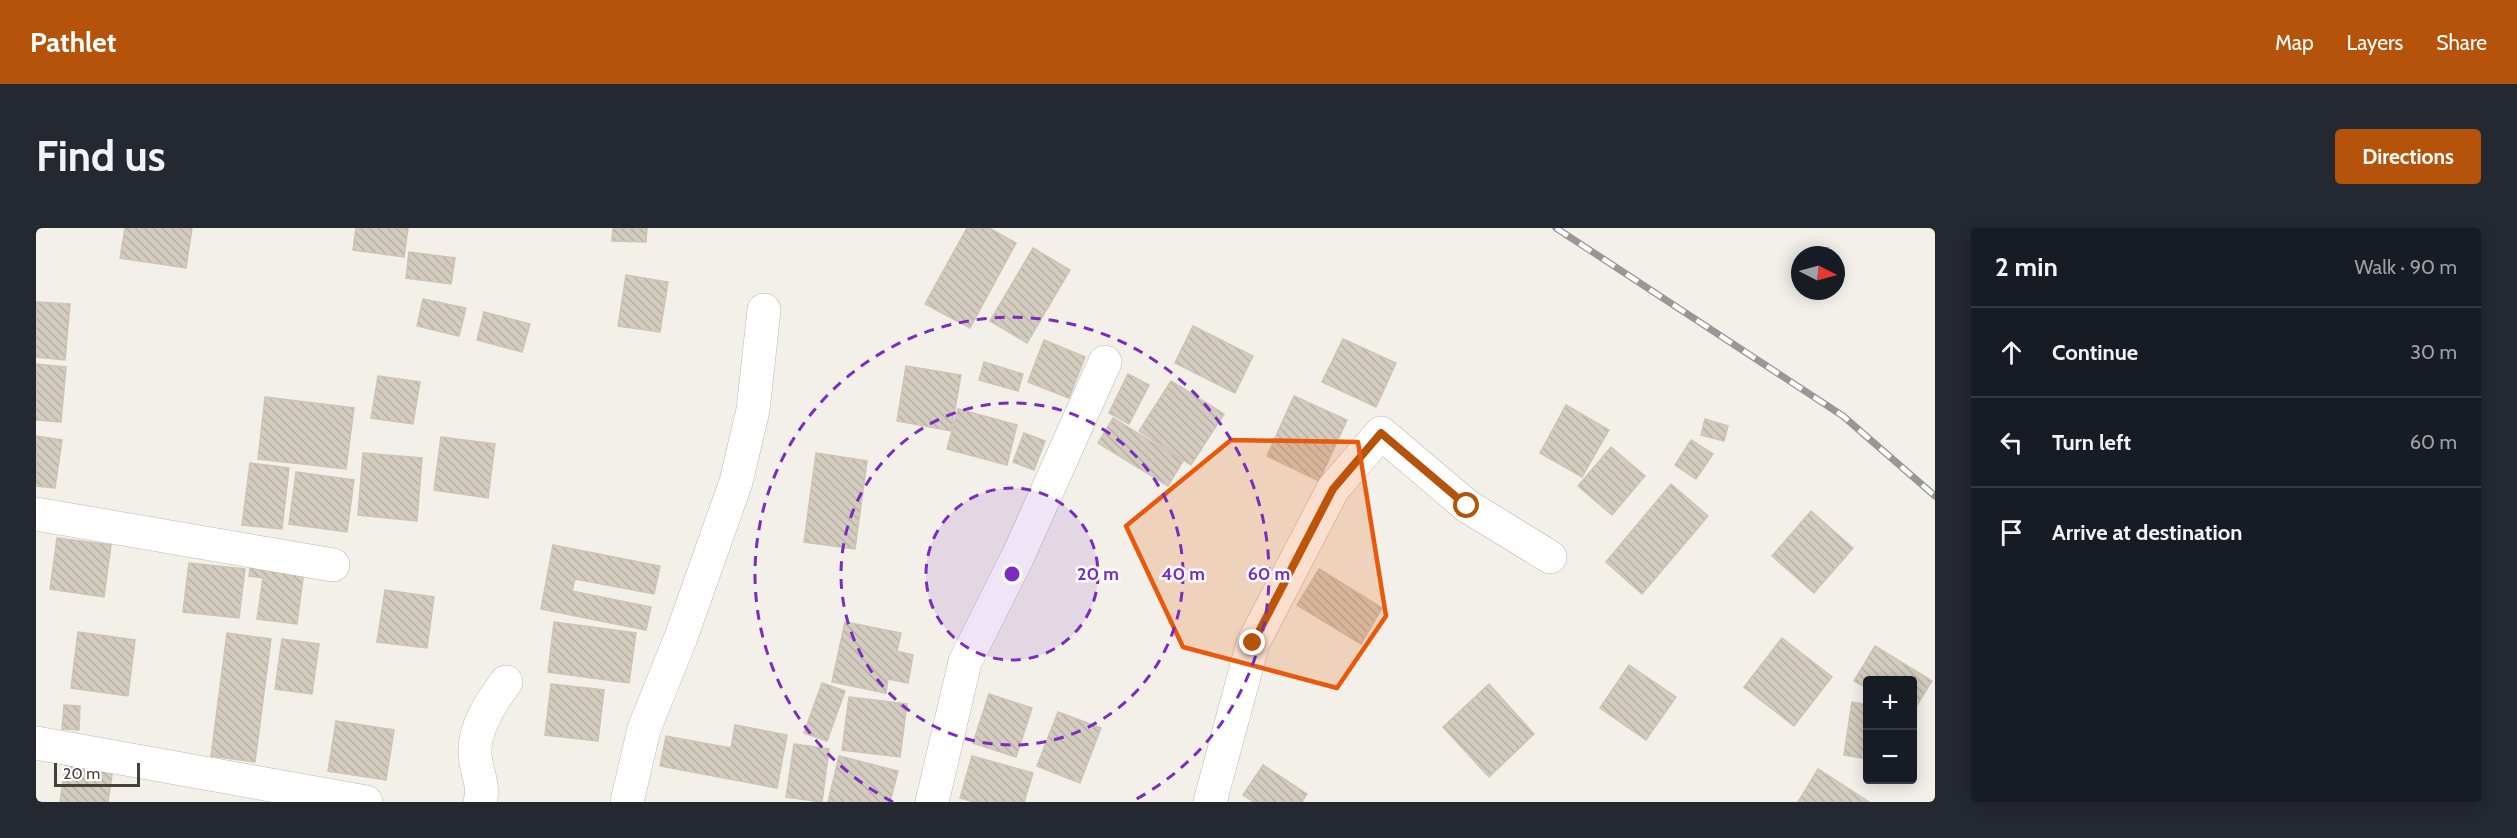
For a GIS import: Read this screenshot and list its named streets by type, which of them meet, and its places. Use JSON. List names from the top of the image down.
{
  "scale_bar": "20 m",
  "north": "right",
  "page": {
    "header": "Pathlet",
    "nav": ["Map", "Layers", "Share"],
    "buttons": "Directions",
    "title": "Find us",
    "heading": ["2 min", "Walk · 90 m"],
    "list": [
      ["Continue", "30 m"],
      ["Turn left", "60 m"],
      "Arrive at destination"
    ],
    "map_buttons": ["+", "−"],
    "scale": "20 m"
  },
  "rings": ["20 m", "40 m", "60 m"]
}
